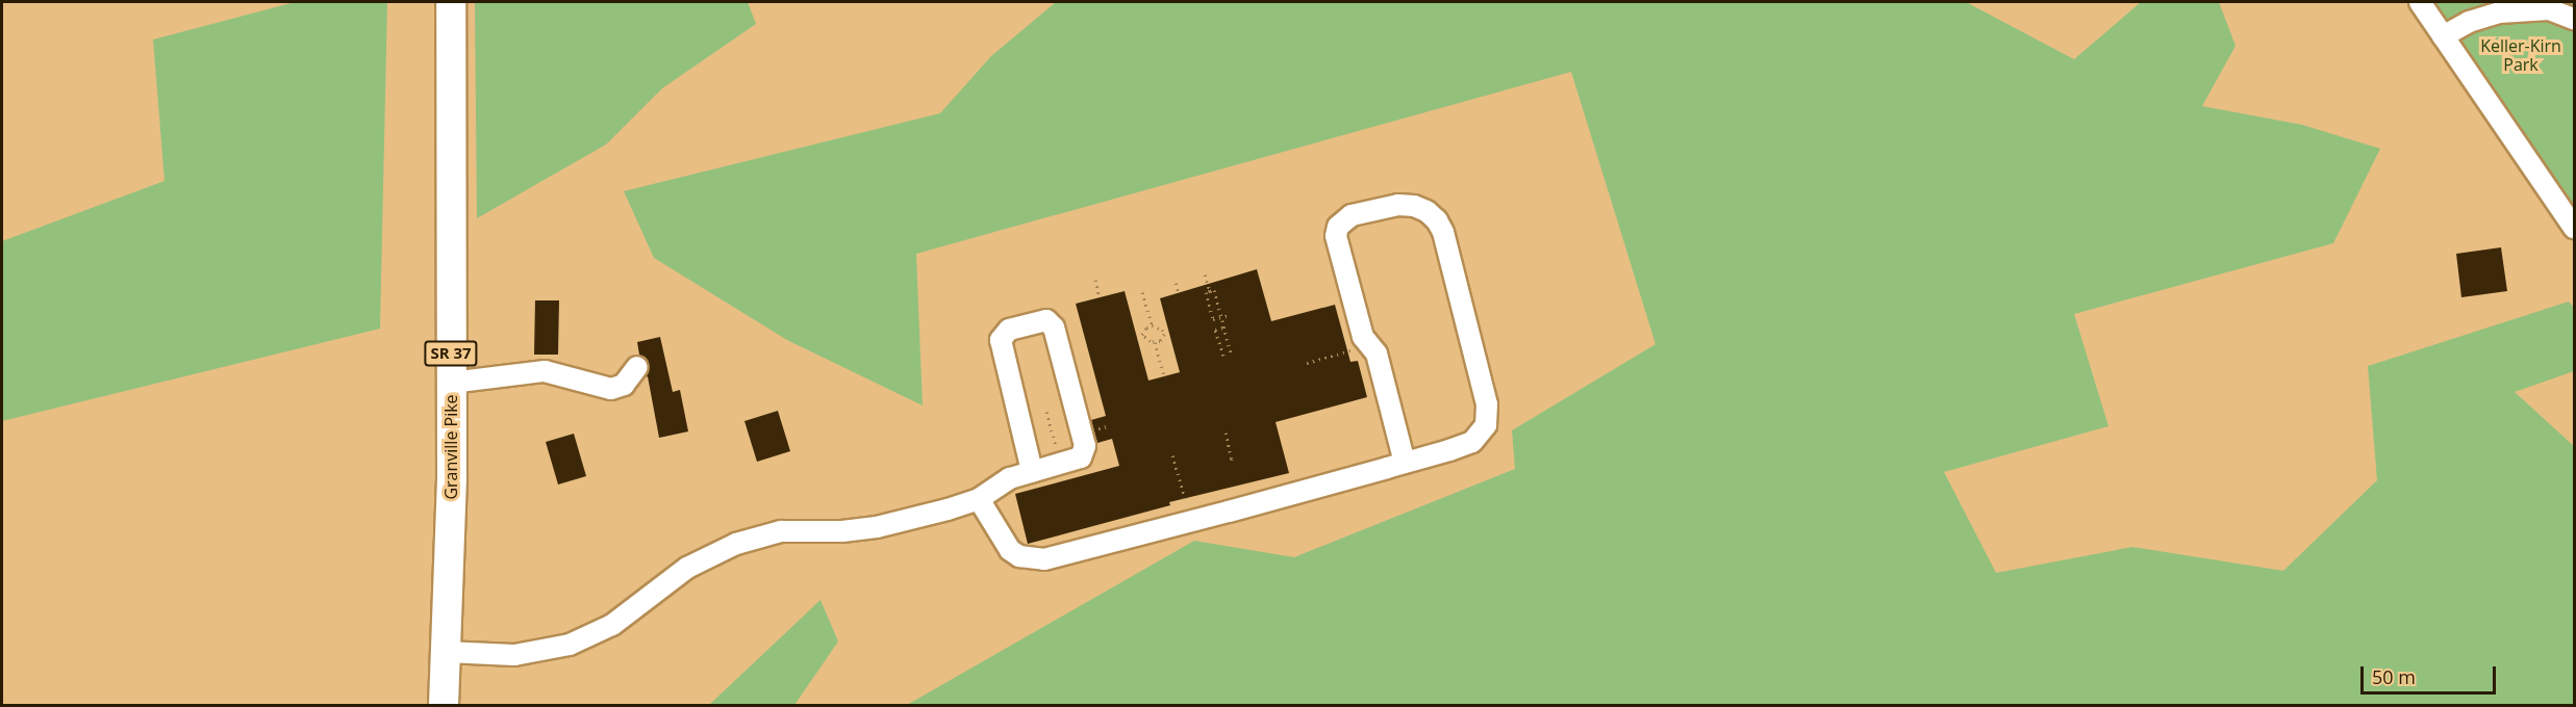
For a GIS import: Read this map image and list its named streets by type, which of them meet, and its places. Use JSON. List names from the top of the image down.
{
  "streets": {
    "highway": ["SR 37", "Granville Pike"]
  },
  "parks": ["Keller-Kirn Park"],
  "scale_bar": "50 m"
}
